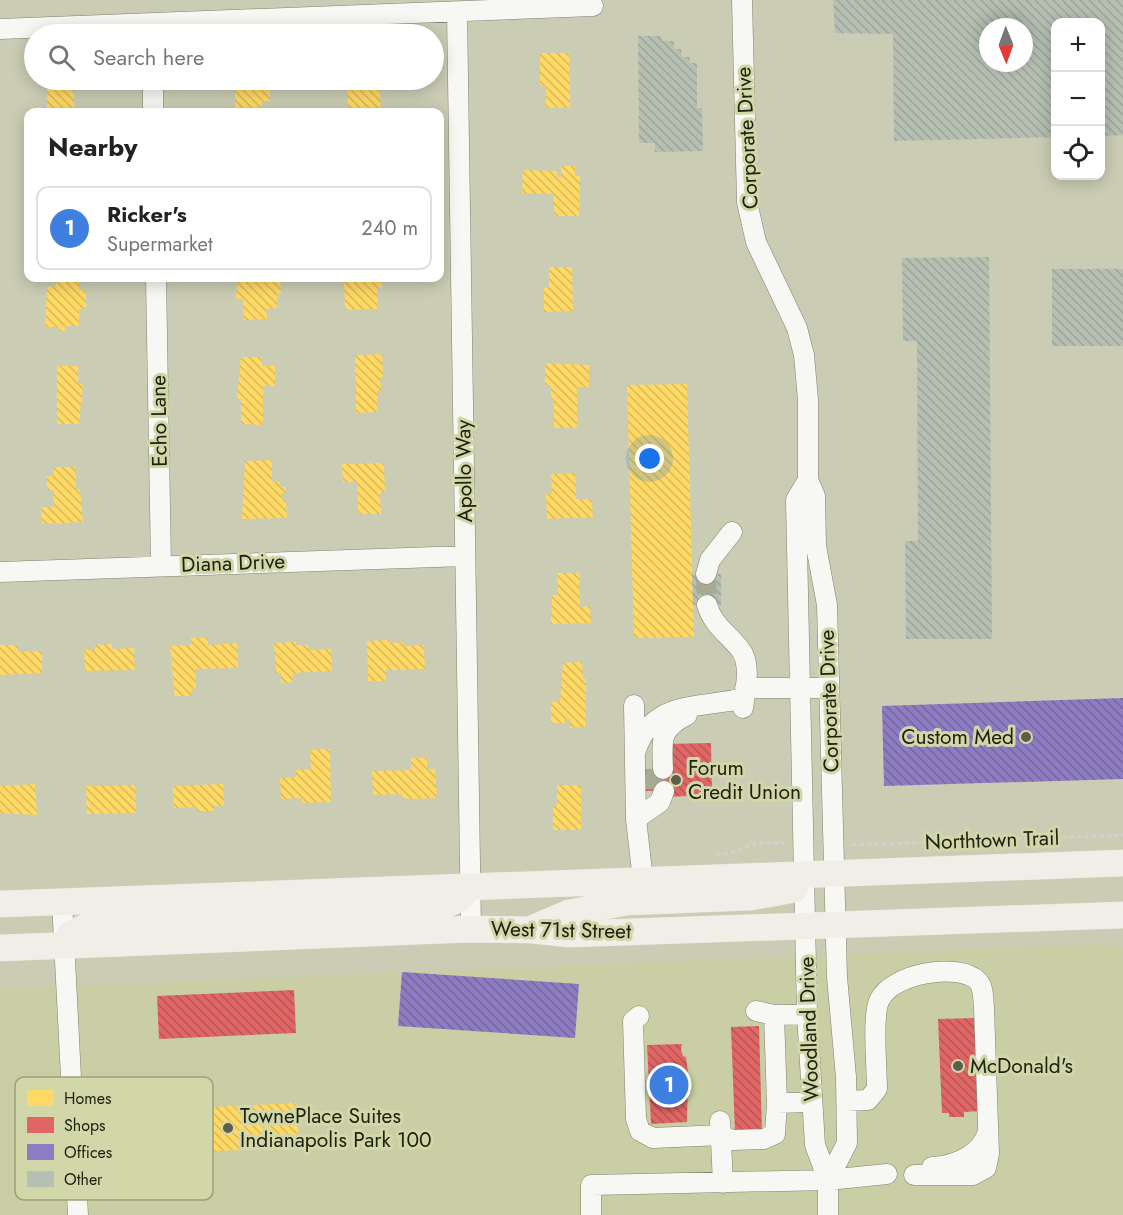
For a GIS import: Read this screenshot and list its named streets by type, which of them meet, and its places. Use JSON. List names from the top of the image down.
{
  "streets": {
    "main road": ["West 71st Street"],
    "street": [
      "Corporate Drive",
      "Echo Lane",
      "Apollo Way",
      "Diana Drive",
      "Woodland Drive"
    ],
    "path": ["Northtown Trail"]
  },
  "crossings": [
    ["Corporate Drive", "West 71st Street"],
    ["Corporate Drive", "Woodland Drive"],
    ["Echo Lane", "Diana Drive"],
    ["Apollo Way", "Diana Drive"],
    ["Apollo Way", "West 71st Street"],
    ["West 71st Street", "Woodland Drive"]
  ],
  "places": [
    "Custom Med",
    "Forum Credit Union",
    "McDonald's",
    "TownePlace Suites Indianapolis Park 100"
  ],
  "legend": [
    "Homes",
    "Shops",
    "Offices",
    "Other"
  ],
  "north": "bottom",
  "page": {
    "map_buttons": ["+", "−"],
    "search": "Search here",
    "heading": "Nearby",
    "list": [
      {
        "mark": "1",
        "name": "Ricker's",
        "note": "Supermarket",
        "value": "240 m"
      }
    ],
    "pins": "1"
  }
}
